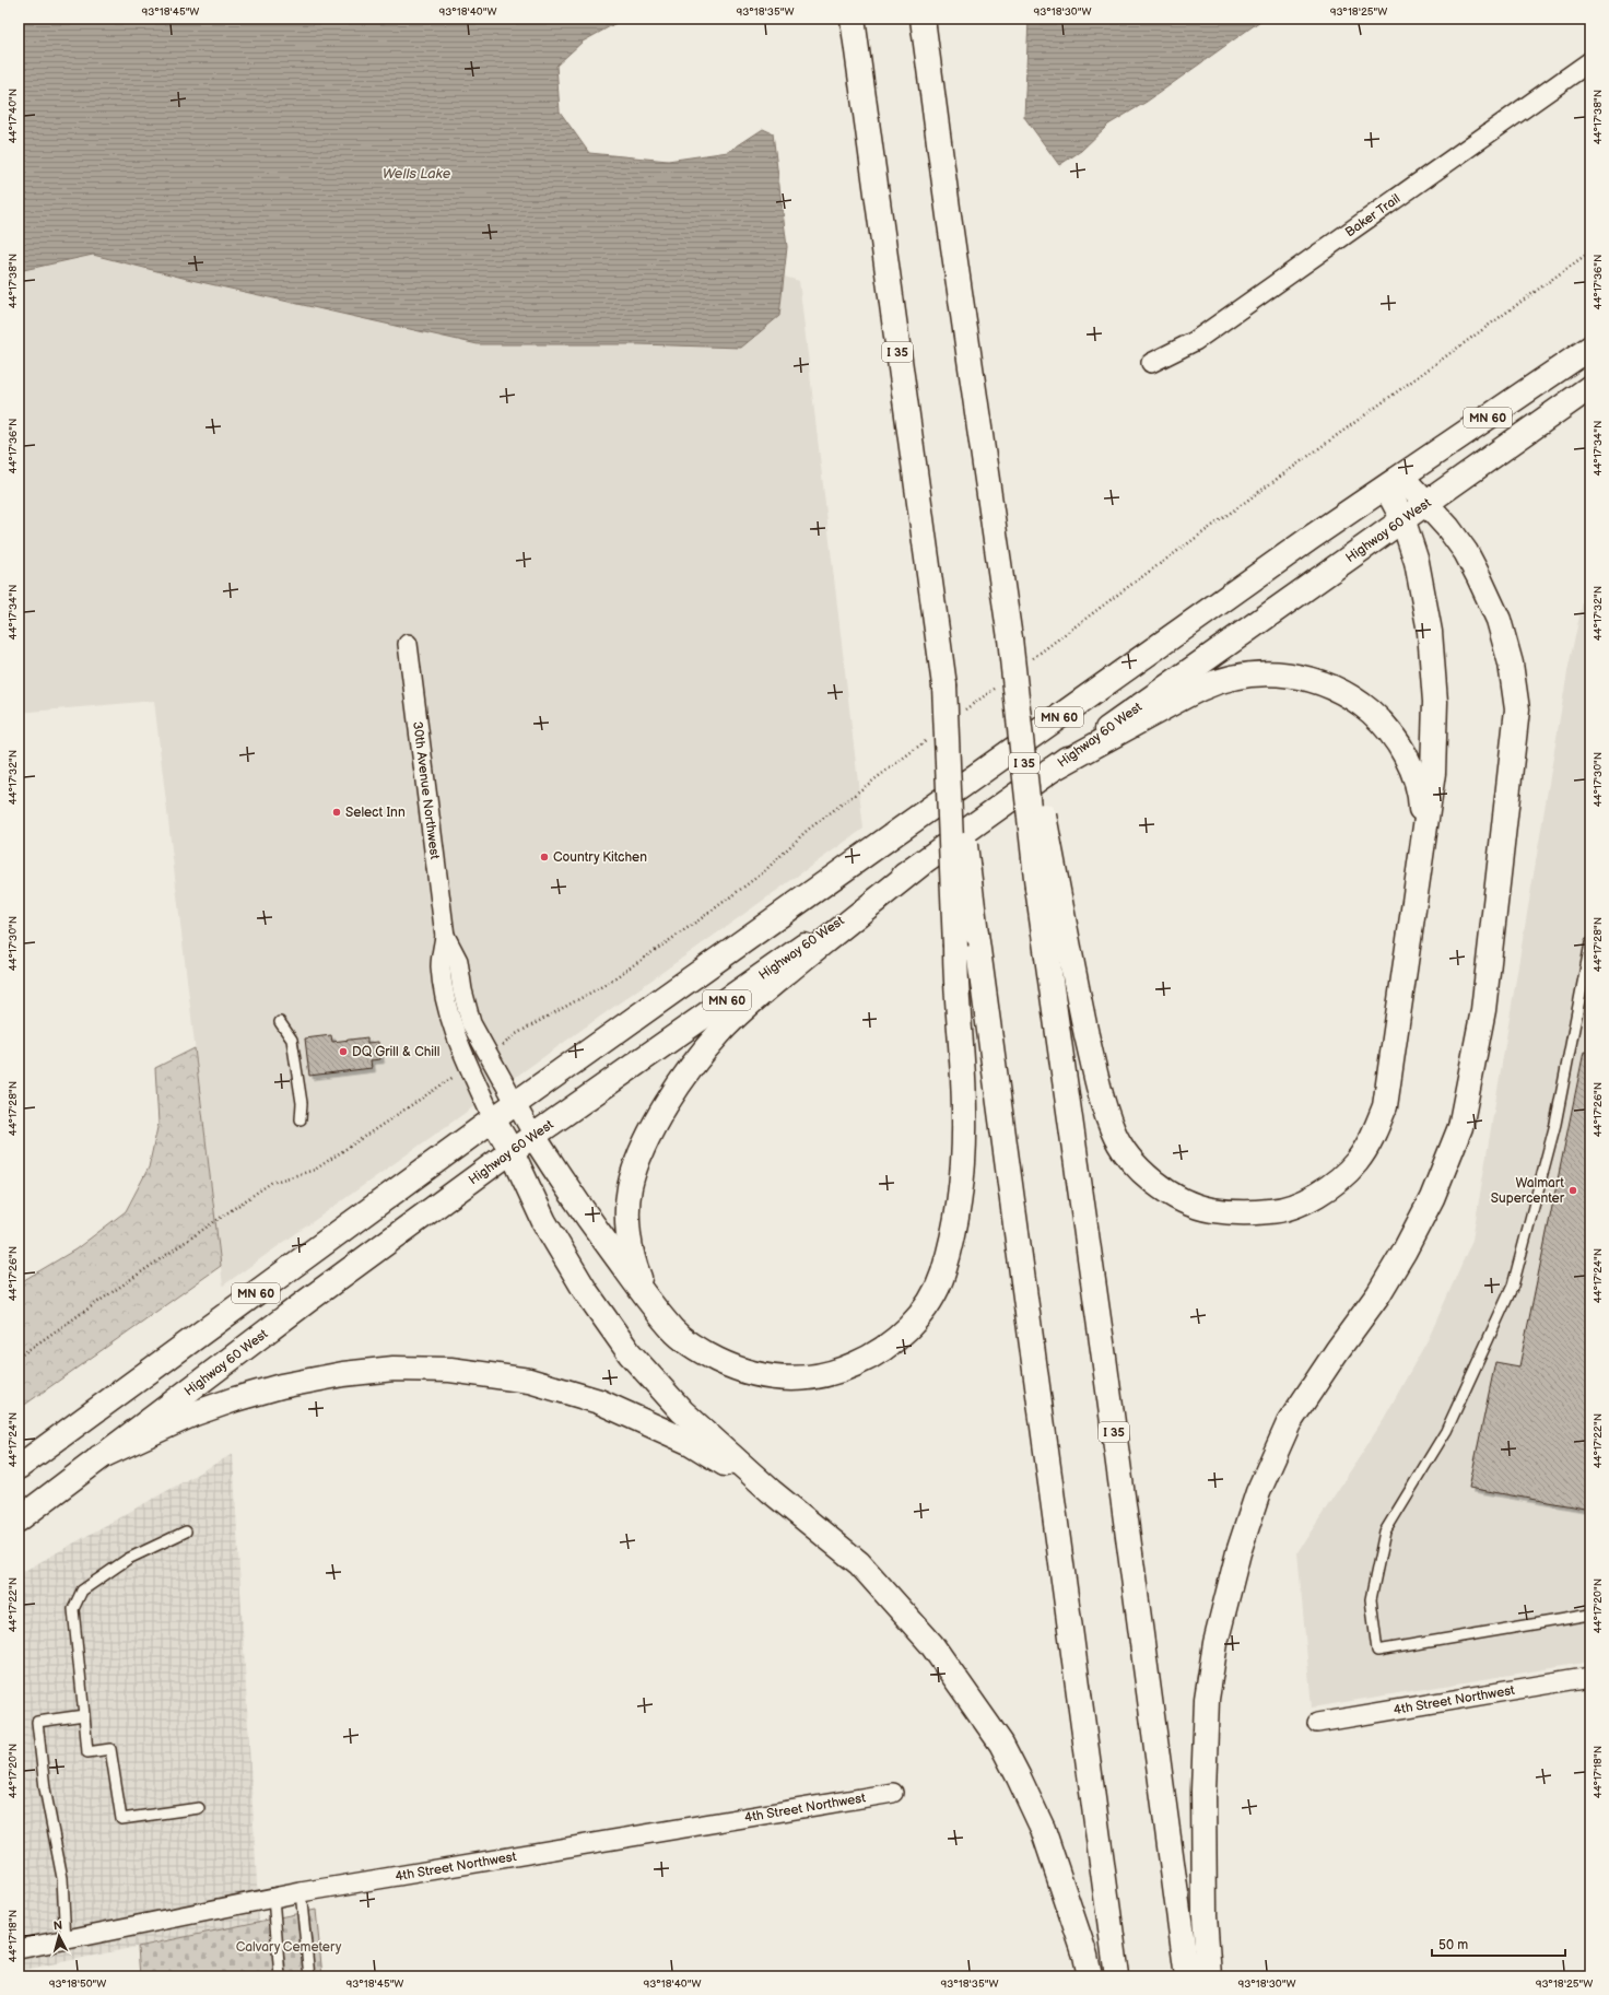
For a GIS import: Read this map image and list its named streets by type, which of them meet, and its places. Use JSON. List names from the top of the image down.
{
  "streets": {
    "main road": ["I 35", "MN 60", "Highway 60 West"],
    "street": ["Baker Trail", "30th Avenue Northwest", "4th Street Northwest"]
  },
  "crossings": [
    ["MN 60", "30th Avenue Northwest"],
    ["Highway 60 West", "30th Avenue Northwest"]
  ],
  "water": ["Wells Lake"],
  "parks": ["Calvary Cemetery"],
  "places": [
    "Select Inn",
    "Country Kitchen",
    "DQ Grill & Chill",
    "Walmart Supercenter"
  ],
  "scale_bar": "50 m",
  "north": "top",
  "coordinates": [
    "93°18'45\"W",
    "93°18'40\"W",
    "93°18'35\"W",
    "93°18'30\"W",
    "93°18'25\"W",
    "44°17'40\"N",
    "44°17'38\"N",
    "44°17'36\"N",
    "44°17'34\"N",
    "44°17'32\"N",
    "44°17'30\"N",
    "44°17'28\"N",
    "44°17'26\"N",
    "44°17'24\"N",
    "44°17'22\"N",
    "44°17'20\"N",
    "44°17'18\"N",
    "93°18'50\"W"
  ]
}
